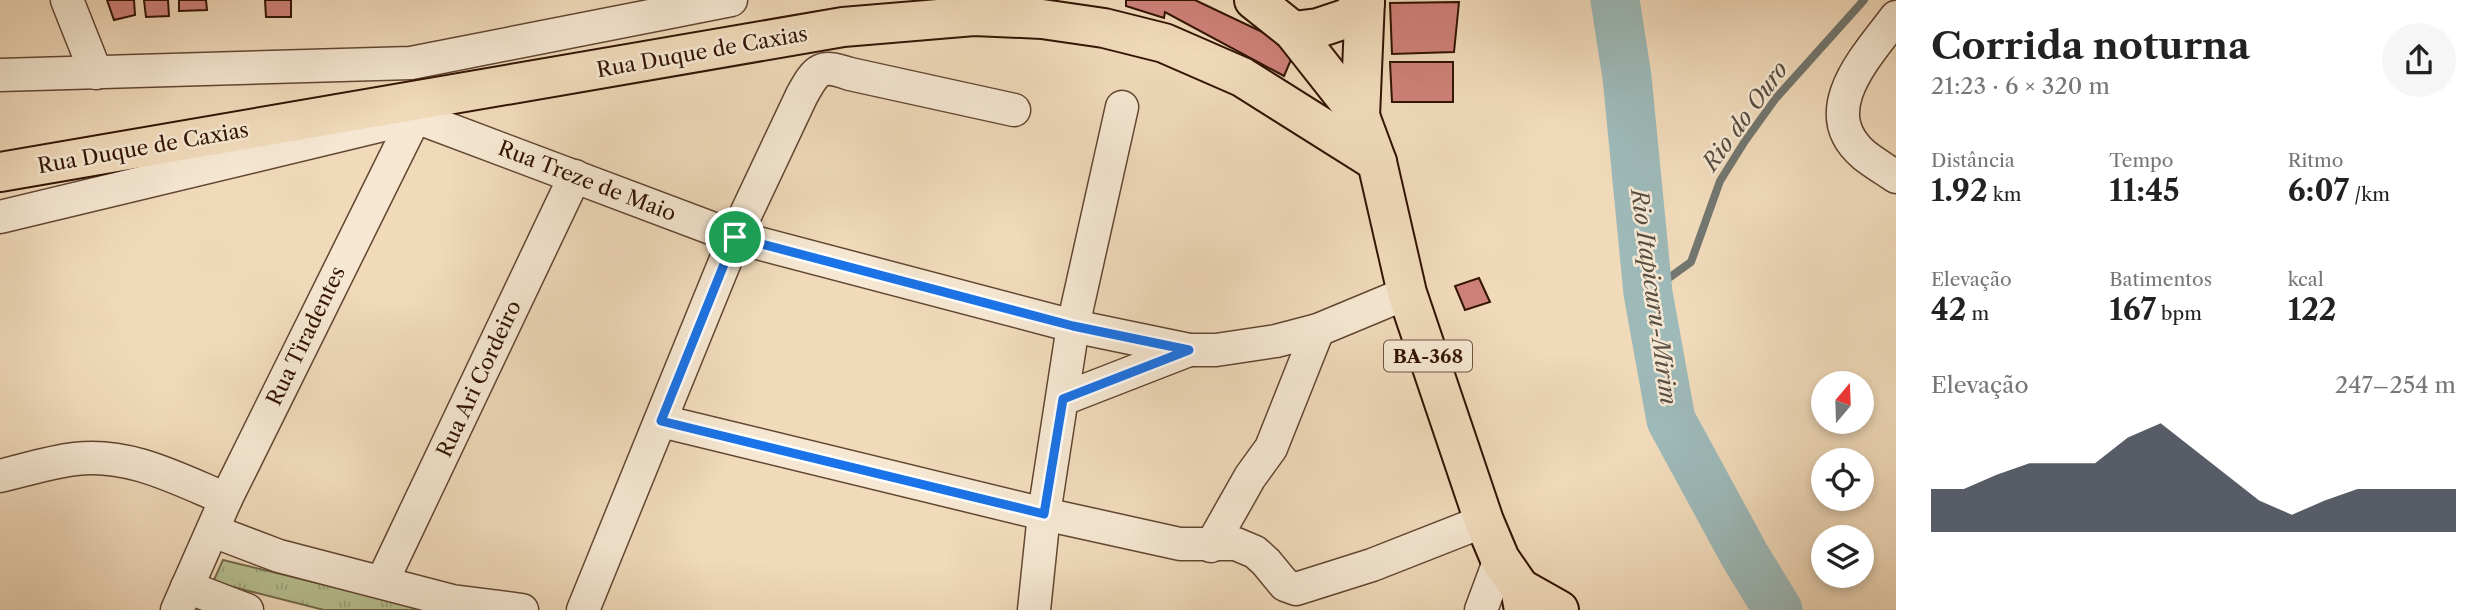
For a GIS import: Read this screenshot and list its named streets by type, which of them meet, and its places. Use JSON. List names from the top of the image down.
{
  "streets": {
    "main road": ["Rua Duque de Caxias", "BA-368"],
    "street": ["Rua Treze de Maio", "Rua Tiradentes", "Rua Ari Cordeiro"]
  },
  "crossings": [
    ["Rua Duque de Caxias", "Rua Treze de Maio"],
    ["Rua Duque de Caxias", "Rua Tiradentes"],
    ["Rua Duque de Caxias", "BA-368"],
    ["Rua Treze de Maio", "Rua Tiradentes"],
    ["Rua Treze de Maio", "BA-368"],
    ["Rua Treze de Maio", "Rua Ari Cordeiro"]
  ],
  "water": ["Rio do Ouro", "Rio Itapicuru-Mirim"],
  "north": "top",
  "page": {
    "heading": ["Corrida noturna", "21:23 · 6 × 320 m"],
    "stats": [
      ["Distância", "1.92 km"],
      ["Tempo", "11:45"],
      ["Ritmo", "6:07 /km"],
      ["Elevação", "42 m"],
      ["Batimentos", "167 bpm"],
      ["kcal", "122"]
    ],
    "chart": ["Elevação", "247–254 m"]
  }
}
